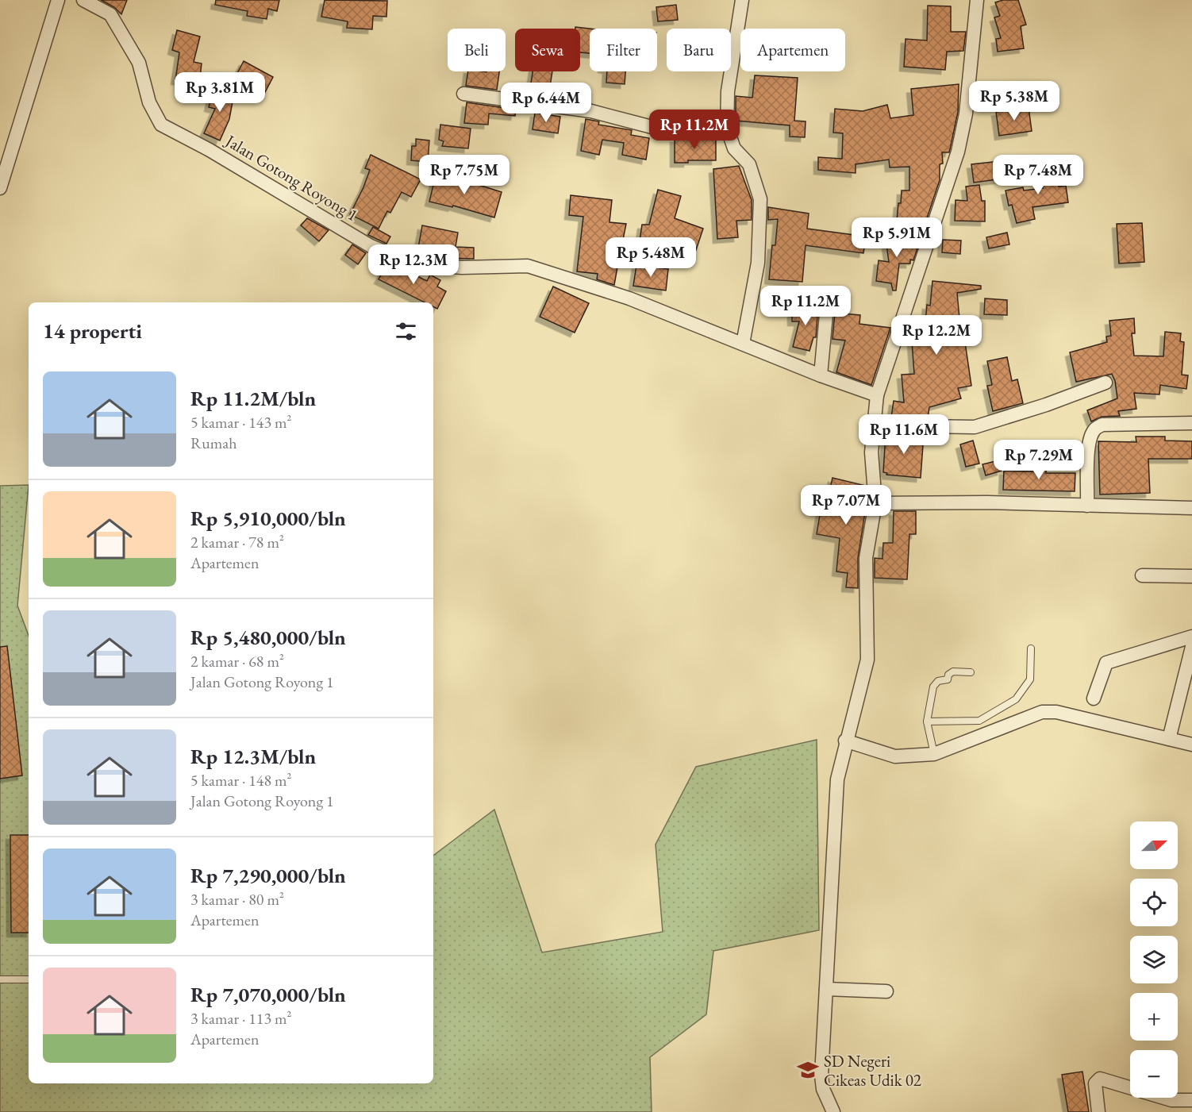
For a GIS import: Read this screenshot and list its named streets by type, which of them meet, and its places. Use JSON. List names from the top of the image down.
{
  "streets": {
    "street": ["Jalan Gotong Royong 1"]
  },
  "places": {
    "school or university": ["SD Negeri Cikeas Udik 02"]
  },
  "north": "right",
  "page": {
    "chip": [
      "Beli",
      "Sewa",
      "Filter",
      "Baru",
      "Apartemen"
    ],
    "price": [
      "Rp 3.81M",
      "Rp 5.38M",
      "Rp 6.44M",
      "Rp 11.2M",
      "Rp 7.75M",
      "Rp 7.48M",
      "Rp 5.91M",
      "Rp 5.48M",
      "Rp 12.3M",
      "Rp 11.2M",
      "Rp 12.2M",
      "Rp 11.6M",
      "Rp 7.29M",
      "Rp 7.07M"
    ],
    "heading": "14 properti",
    "list": [
      {
        "name": "Rp 11.2M/bln",
        "note": "5 kamar · 143 m² · Rumah"
      },
      {
        "name": "Rp 5,910,000/bln",
        "note": "2 kamar · 78 m² · Apartemen"
      },
      {
        "name": "Rp 5,480,000/bln",
        "note": "2 kamar · 68 m² · Jalan Gotong Royong 1"
      },
      {
        "name": "Rp 12.3M/bln",
        "note": "5 kamar · 148 m² · Jalan Gotong Royong 1"
      },
      {
        "name": "Rp 7,290,000/bln",
        "note": "3 kamar · 80 m² · Apartemen"
      },
      {
        "name": "Rp 7,070,000/bln",
        "note": "3 kamar · 113 m² · Apartemen"
      }
    ],
    "map_buttons": ["+", "−"]
  }
}
